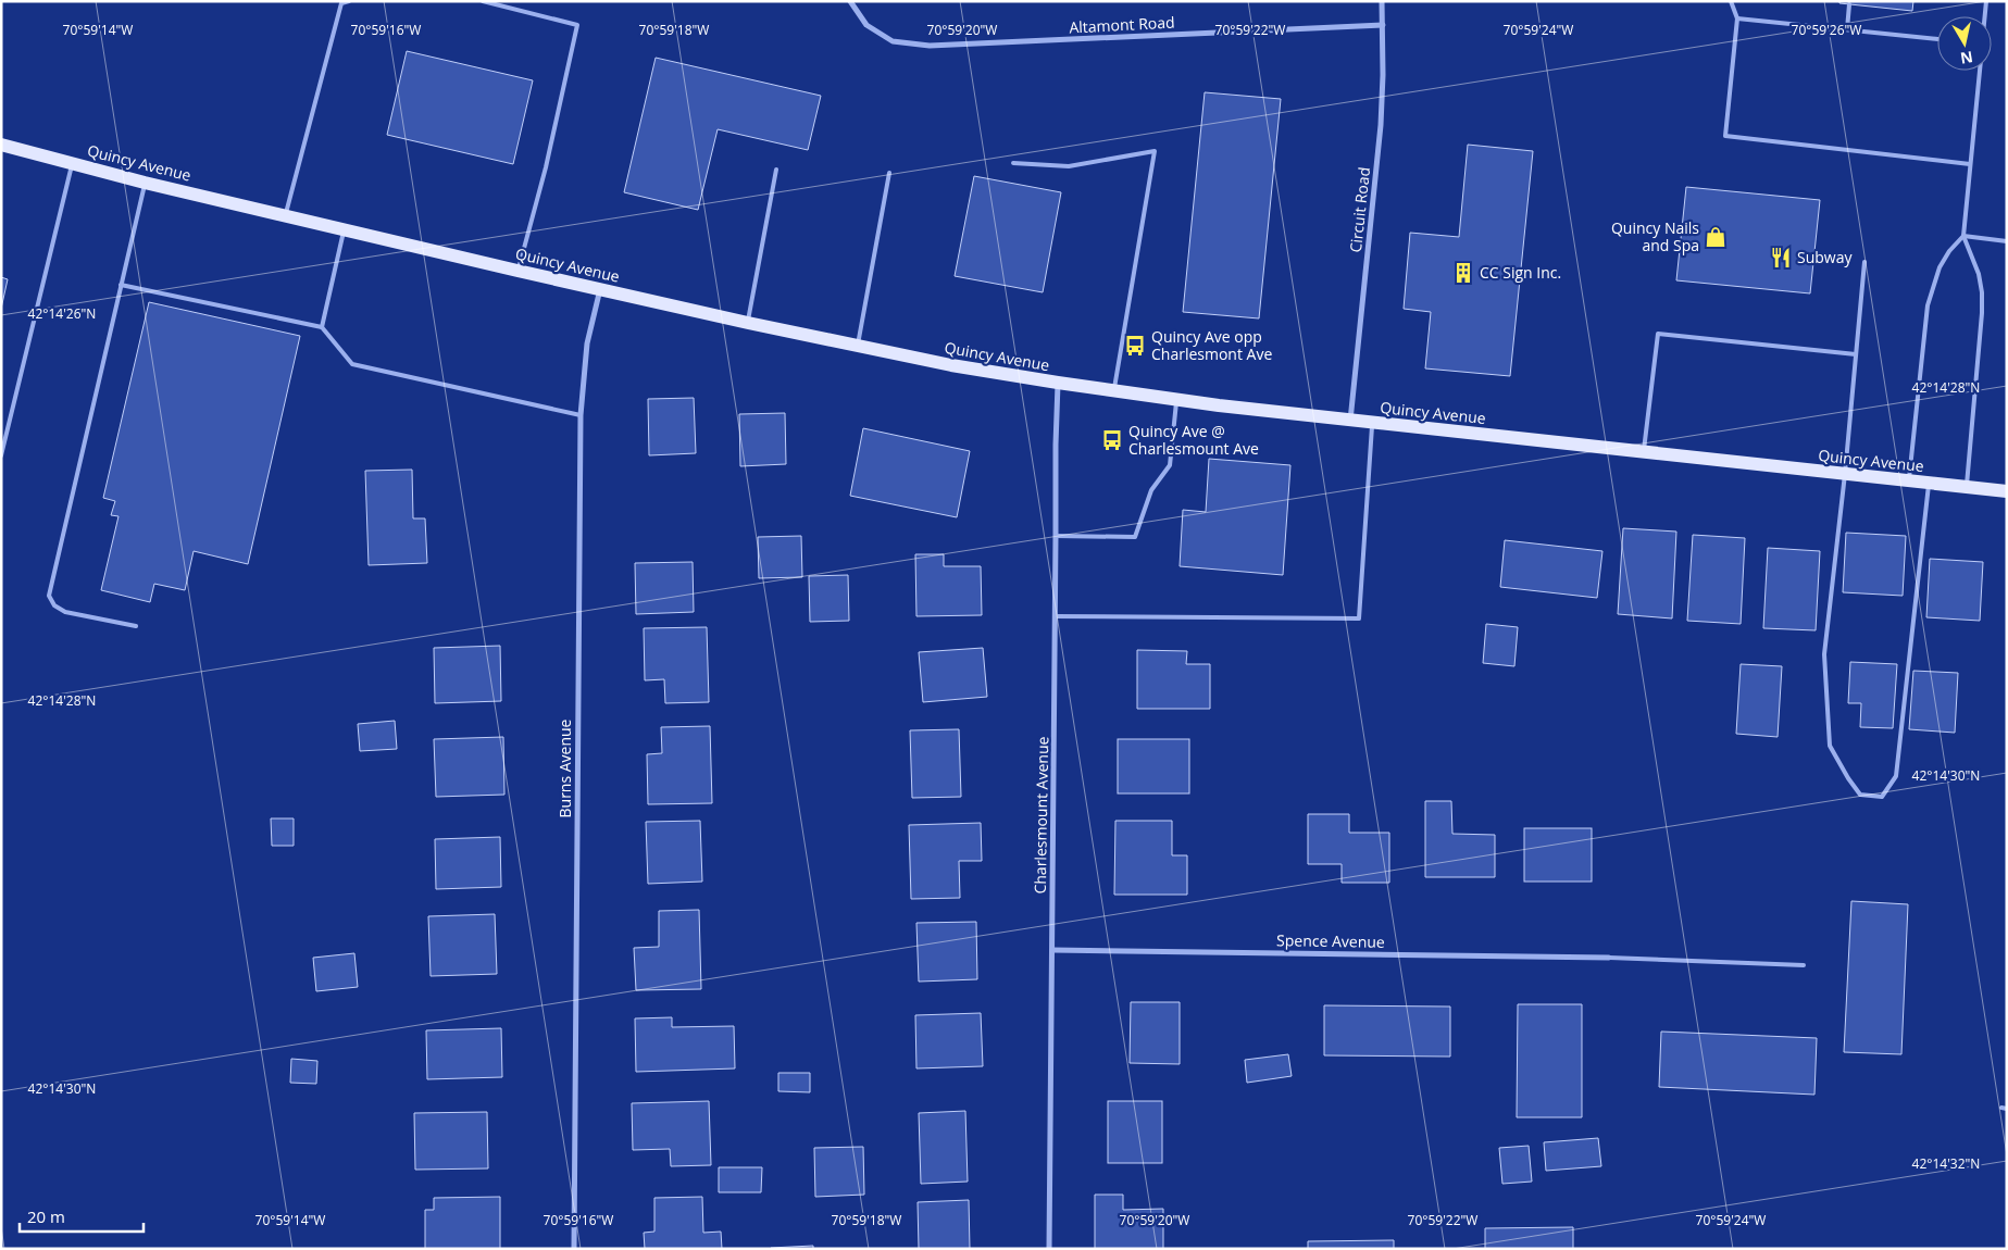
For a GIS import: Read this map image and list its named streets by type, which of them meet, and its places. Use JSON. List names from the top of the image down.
{
  "streets": {
    "main road": ["Quincy Avenue"],
    "street": [
      "Altamont Road",
      "Circuit Road",
      "Burns Avenue",
      "Charlesmount Avenue",
      "Spence Avenue"
    ]
  },
  "crossings": [
    ["Altamont Road", "Circuit Road"],
    ["Quincy Avenue", "Circuit Road"],
    ["Quincy Avenue", "Burns Avenue"],
    ["Quincy Avenue", "Charlesmount Avenue"],
    ["Charlesmount Avenue", "Spence Avenue"]
  ],
  "places": {
    "shop": ["Quincy Nails and Spa"],
    "restaurant": ["Subway"],
    "building": ["CC Sign Inc."],
    "bus stop": ["Quincy Ave opp Charlesmont Ave", "Quincy Ave @ Charlesmount Ave"]
  },
  "scale_bar": "20 m",
  "north": "bottom",
  "coordinates": [
    "70°59'14\"W",
    "70°59'16\"W",
    "70°59'18\"W",
    "70°59'20\"W",
    "70°59'22\"W",
    "70°59'24\"W",
    "70°59'26\"W",
    "42°14'26\"N",
    "42°14'28\"N",
    "42°14'30\"N",
    "42°14'32\"N"
  ]
}
